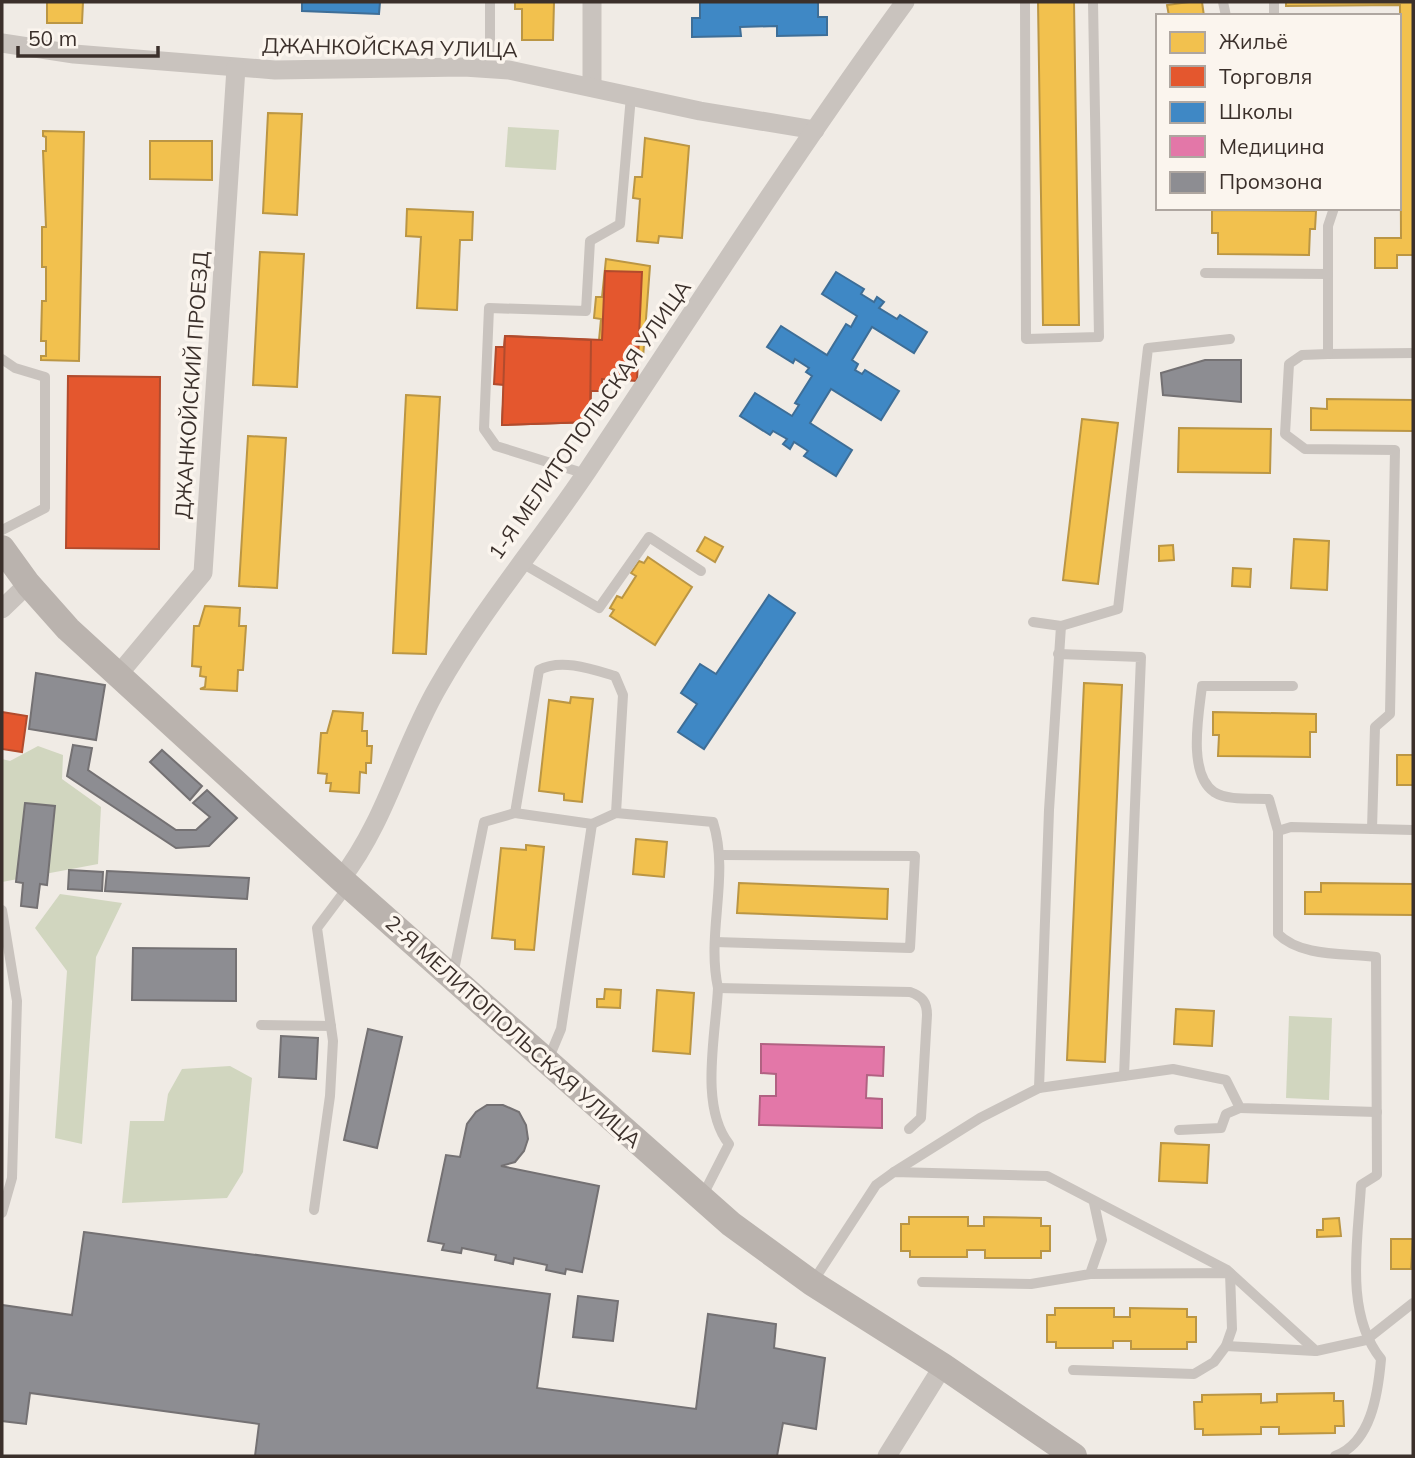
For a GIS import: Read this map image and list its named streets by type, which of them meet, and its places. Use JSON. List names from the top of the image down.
{
  "streets": {
    "street": [
      "ДЖАНКОЙСКАЯ УЛИЦА",
      "ДЖАНКОЙСКИЙ ПРОЕЗД",
      "1-Я МЕЛИТОПОЛЬСКАЯ УЛИЦА",
      "2-Я МЕЛИТОПОЛЬСКАЯ УЛИЦА"
    ]
  },
  "crossings": [
    ["ДЖАНКОЙСКАЯ УЛИЦА", "ДЖАНКОЙСКИЙ ПРОЕЗД"],
    ["ДЖАНКОЙСКАЯ УЛИЦА", "1-Я МЕЛИТОПОЛЬСКАЯ УЛИЦА"],
    ["ДЖАНКОЙСКИЙ ПРОЕЗД", "2-Я МЕЛИТОПОЛЬСКАЯ УЛИЦА"],
    ["1-Я МЕЛИТОПОЛЬСКАЯ УЛИЦА", "2-Я МЕЛИТОПОЛЬСКАЯ УЛИЦА"]
  ],
  "legend": [
    "Жильё",
    "Торговля",
    "Школы",
    "Медицина",
    "Промзона"
  ],
  "scale_bar": "50 m"
}
